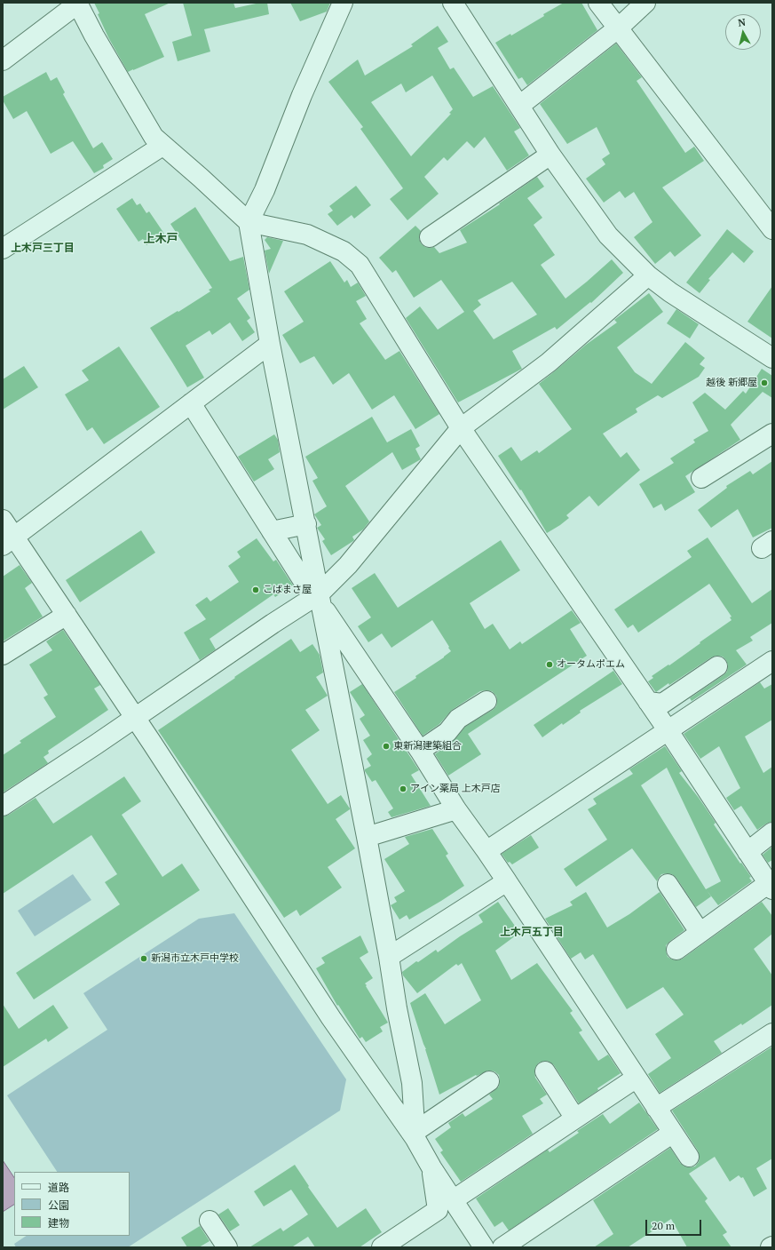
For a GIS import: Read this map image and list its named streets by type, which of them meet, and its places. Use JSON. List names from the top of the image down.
{
  "districts": ["上木戸", "上木戸三丁目", "上木戸五丁目"],
  "places": [
    "越後 新郷屋",
    "こばまさ屋",
    "オータムポエム",
    "東新潟建築組合",
    "アイン薬局 上木戸店",
    "新潟市立木戸中学校"
  ],
  "legend": ["道路", "公園", "建物"],
  "scale_bar": "20 m",
  "north": "top"
}
